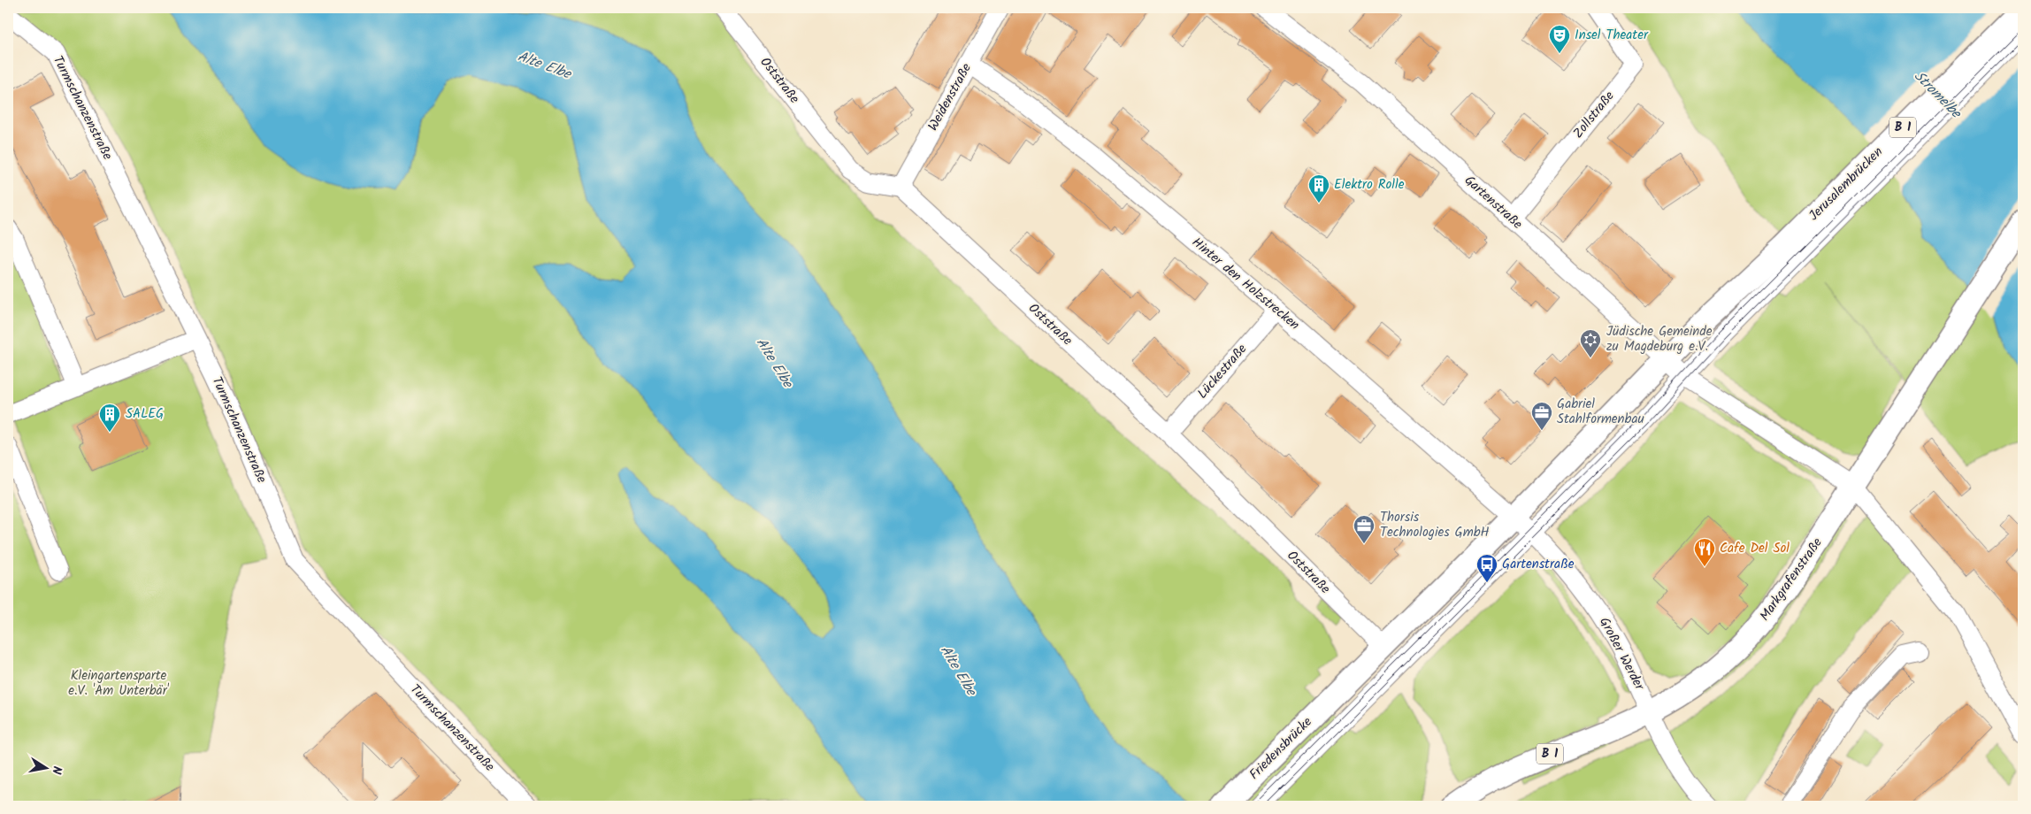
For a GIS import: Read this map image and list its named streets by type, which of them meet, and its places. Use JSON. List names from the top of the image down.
{
  "streets": {
    "main road": [
      "B 1",
      "Jerusalembrücken",
      "Markgrafenstraße",
      "Friedensbrücke"
    ],
    "street": [
      "Oststraße",
      "Weidenstraße",
      "Turmschanzenstraße",
      "Zollstraße",
      "Gartenstraße",
      "Hinter den Holzstrecken",
      "Lückestraße",
      "Großer Werder"
    ]
  },
  "crossings": [
    ["Oststraße", "Weidenstraße"],
    ["Oststraße", "B 1"],
    ["Oststraße", "Lückestraße"],
    ["Oststraße", "Friedensbrücke"],
    ["Weidenstraße", "Hinter den Holzstrecken"],
    ["Zollstraße", "Gartenstraße"],
    ["B 1", "Jerusalembrücken"],
    ["B 1", "Gartenstraße"],
    ["B 1", "Hinter den Holzstrecken"],
    ["B 1", "Markgrafenstraße"],
    ["B 1", "Großer Werder"],
    ["B 1", "Friedensbrücke"],
    ["Gartenstraße", "Markgrafenstraße"],
    ["Hinter den Holzstrecken", "Lückestraße"],
    ["Hinter den Holzstrecken", "Großer Werder"],
    ["Markgrafenstraße", "Großer Werder"]
  ],
  "water": ["Alte Elbe", "Stromelbe"],
  "parks": ["Kleingartensparte e.V. 'Am Unterbär'"],
  "places": {
    "theatre": ["Insel Theater"],
    "building": ["Elektro Rolle", "SALEG"],
    "synagogue": ["Jüdische Gemeinde zu Magdeburg e.V."],
    "office": ["Gabriel Stahlformenbau", "Thorsis Technologies GmbH"],
    "restaurant": ["Cafe Del Sol"],
    "bus stop": ["Gartenstraße"]
  },
  "north": "right"
}
